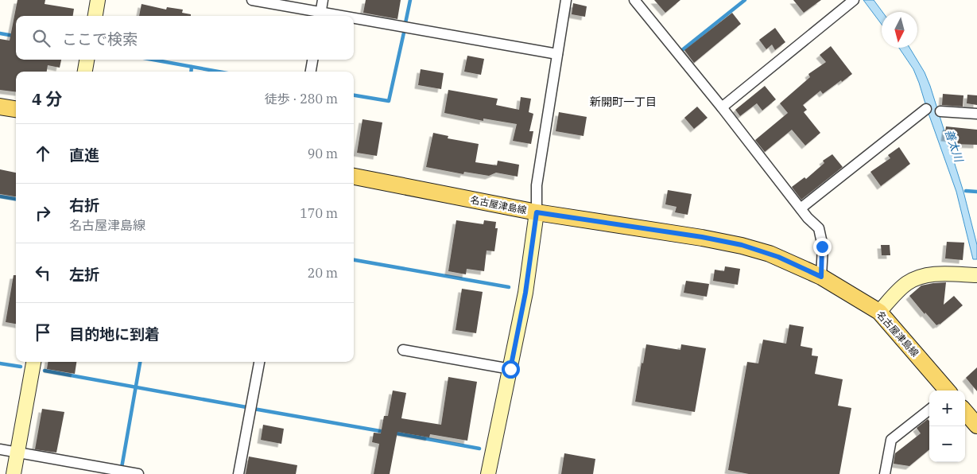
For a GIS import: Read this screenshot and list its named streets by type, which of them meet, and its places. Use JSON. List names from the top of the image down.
{
  "streets": {
    "main road": ["名古屋津島線"]
  },
  "districts": ["新開町一丁目"],
  "water": ["善太川"],
  "north": "bottom",
  "page": {
    "search": "ここで検索",
    "heading": ["4 分", "徒歩 · 280 m"],
    "list": [
      ["直進", "90 m"],
      ["右折", "名古屋津島線", "170 m"],
      ["左折", "20 m"],
      "目的地に到着"
    ],
    "map_buttons": ["+", "−"]
  }
}
